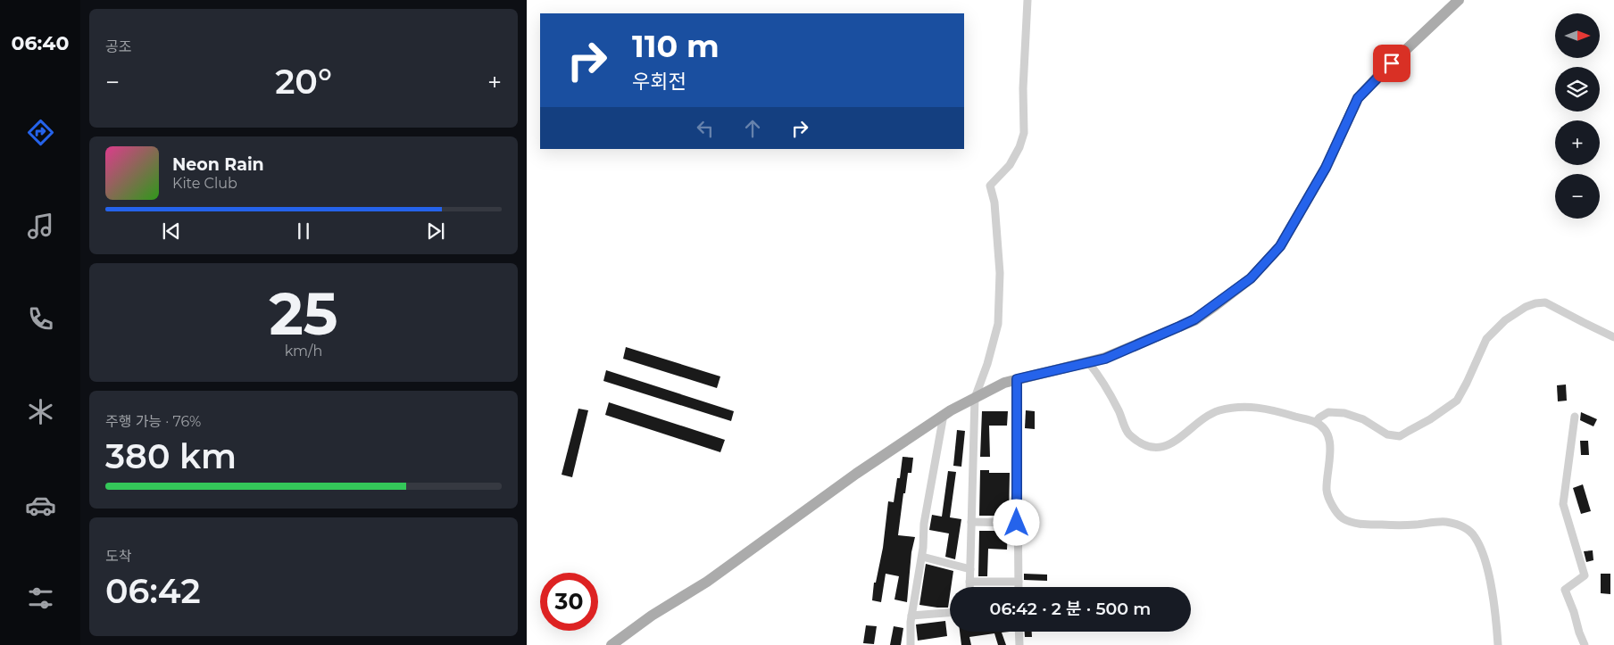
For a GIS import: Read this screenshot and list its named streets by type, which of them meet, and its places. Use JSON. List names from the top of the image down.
{
  "north": "right",
  "page": {
    "tabs": "06:40",
    "tile": [
      "공조",
      ["25", "km/h"],
      ["주행 가능 · 76%", "380 km"],
      ["도착", "06:42"]
    ],
    "map_buttons": ["+", "−"],
    "turn": ["110 m", "우회전"],
    "heat": ["−", "20°", "+"],
    "song": ["Neon Rain", "Kite Club"],
    "limit": "30",
    "trip": "06:42 · 2 분 · 500 m"
  }
}
